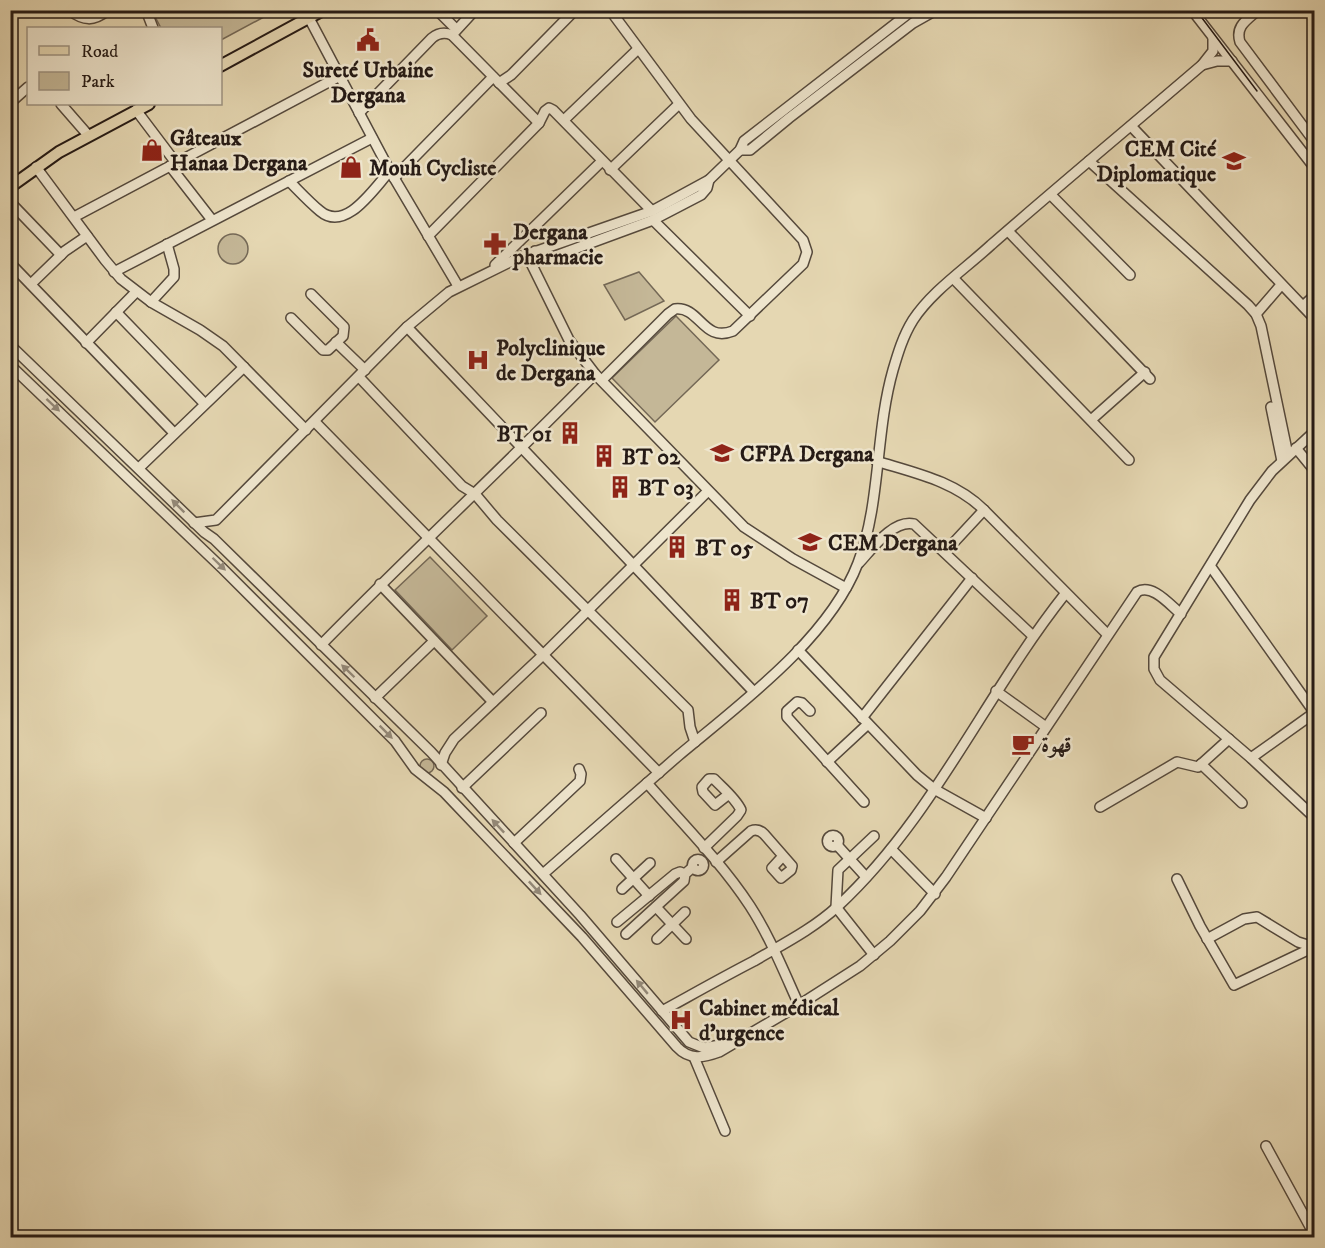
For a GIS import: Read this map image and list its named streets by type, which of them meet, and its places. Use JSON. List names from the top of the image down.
{
  "places": {
    "public building": ["Sureté Urbaine Dergana"],
    "shop": ["Gâteaux Hanaa Dergana", "Mouh Cycliste"],
    "school or university": ["CEM Cité Diplomatique", "CFPA Dergana", "CEM Dergana"],
    "pharmacy": ["Dergana pharmacie"],
    "hospital": ["Polyclinique de Dergana", "Cabinet médical d'urgence"],
    "building": [
      "BT 01",
      "BT 02",
      "BT 03",
      "BT 05",
      "BT 07"
    ],
    "cafe": ["قهوة"]
  },
  "legend": ["Road", "Park"]
}
